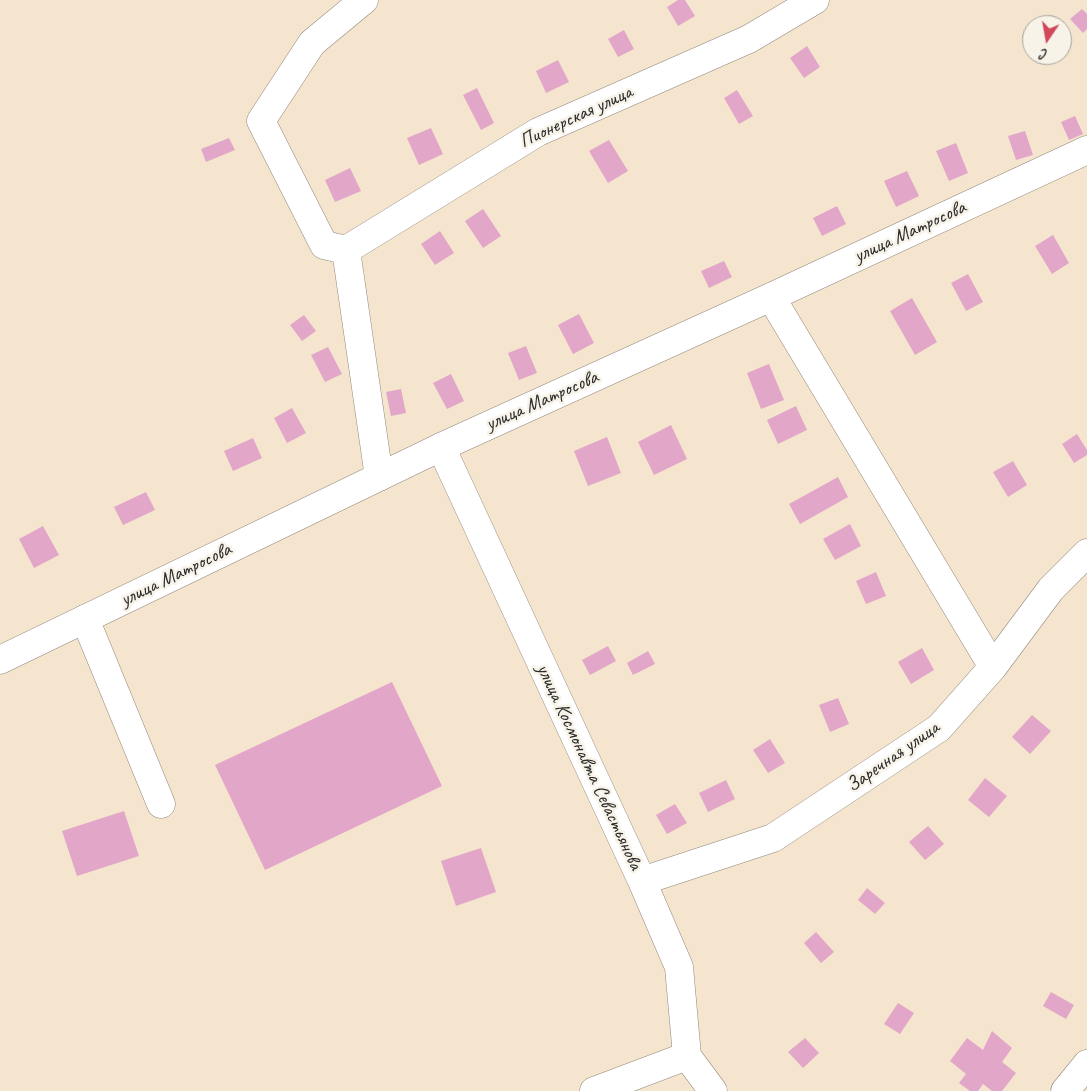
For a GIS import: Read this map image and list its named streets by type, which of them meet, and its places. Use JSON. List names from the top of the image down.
{
  "streets": {
    "street": [
      "Пионерская улица",
      "улица Матросова",
      "Заречная улица",
      "улица Космонавта Севастьянова"
    ]
  },
  "crossings": [
    ["улица Матросова", "улица Космонавта Севастьянова"],
    ["Заречная улица", "улица Космонавта Севастьянова"]
  ],
  "north": "bottom"
}
